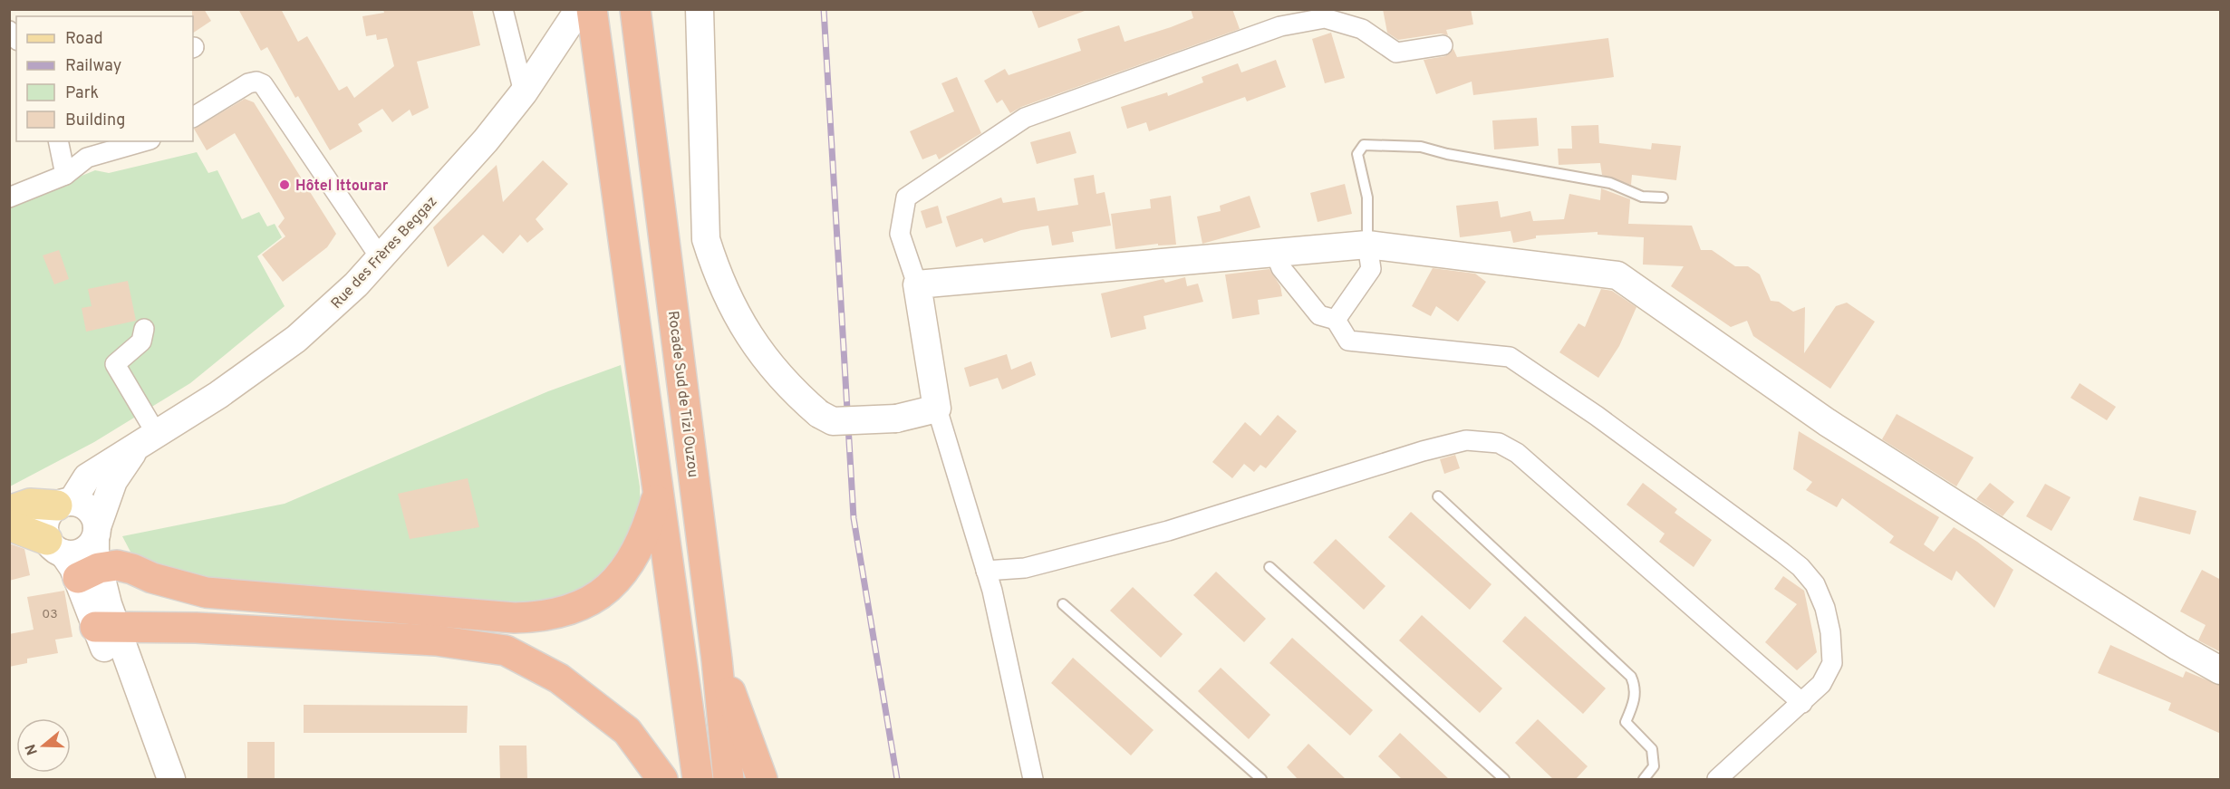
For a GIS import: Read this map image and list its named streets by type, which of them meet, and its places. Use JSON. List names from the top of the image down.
{
  "streets": {
    "highway": ["Rocade Sud de Tizi Ouzou"],
    "street": ["Rue des Frères Beggaz"]
  },
  "places": ["Hôtel Ittourar"],
  "house_numbers": ["03"],
  "legend": [
    "Road",
    "Railway",
    "Park",
    "Building"
  ],
  "north": "left"
}
